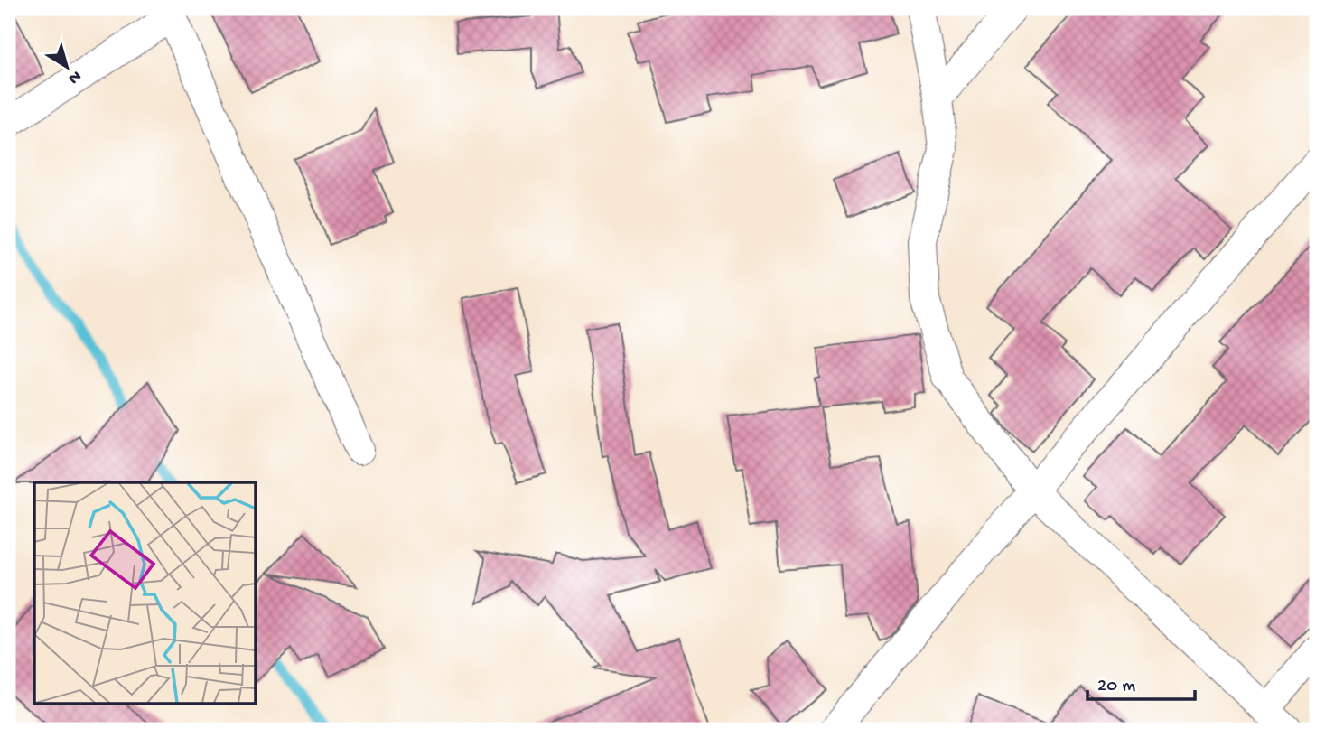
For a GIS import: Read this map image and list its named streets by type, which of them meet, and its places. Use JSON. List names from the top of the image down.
{
  "scale_bar": "20 m",
  "north": "bottom right"
}
